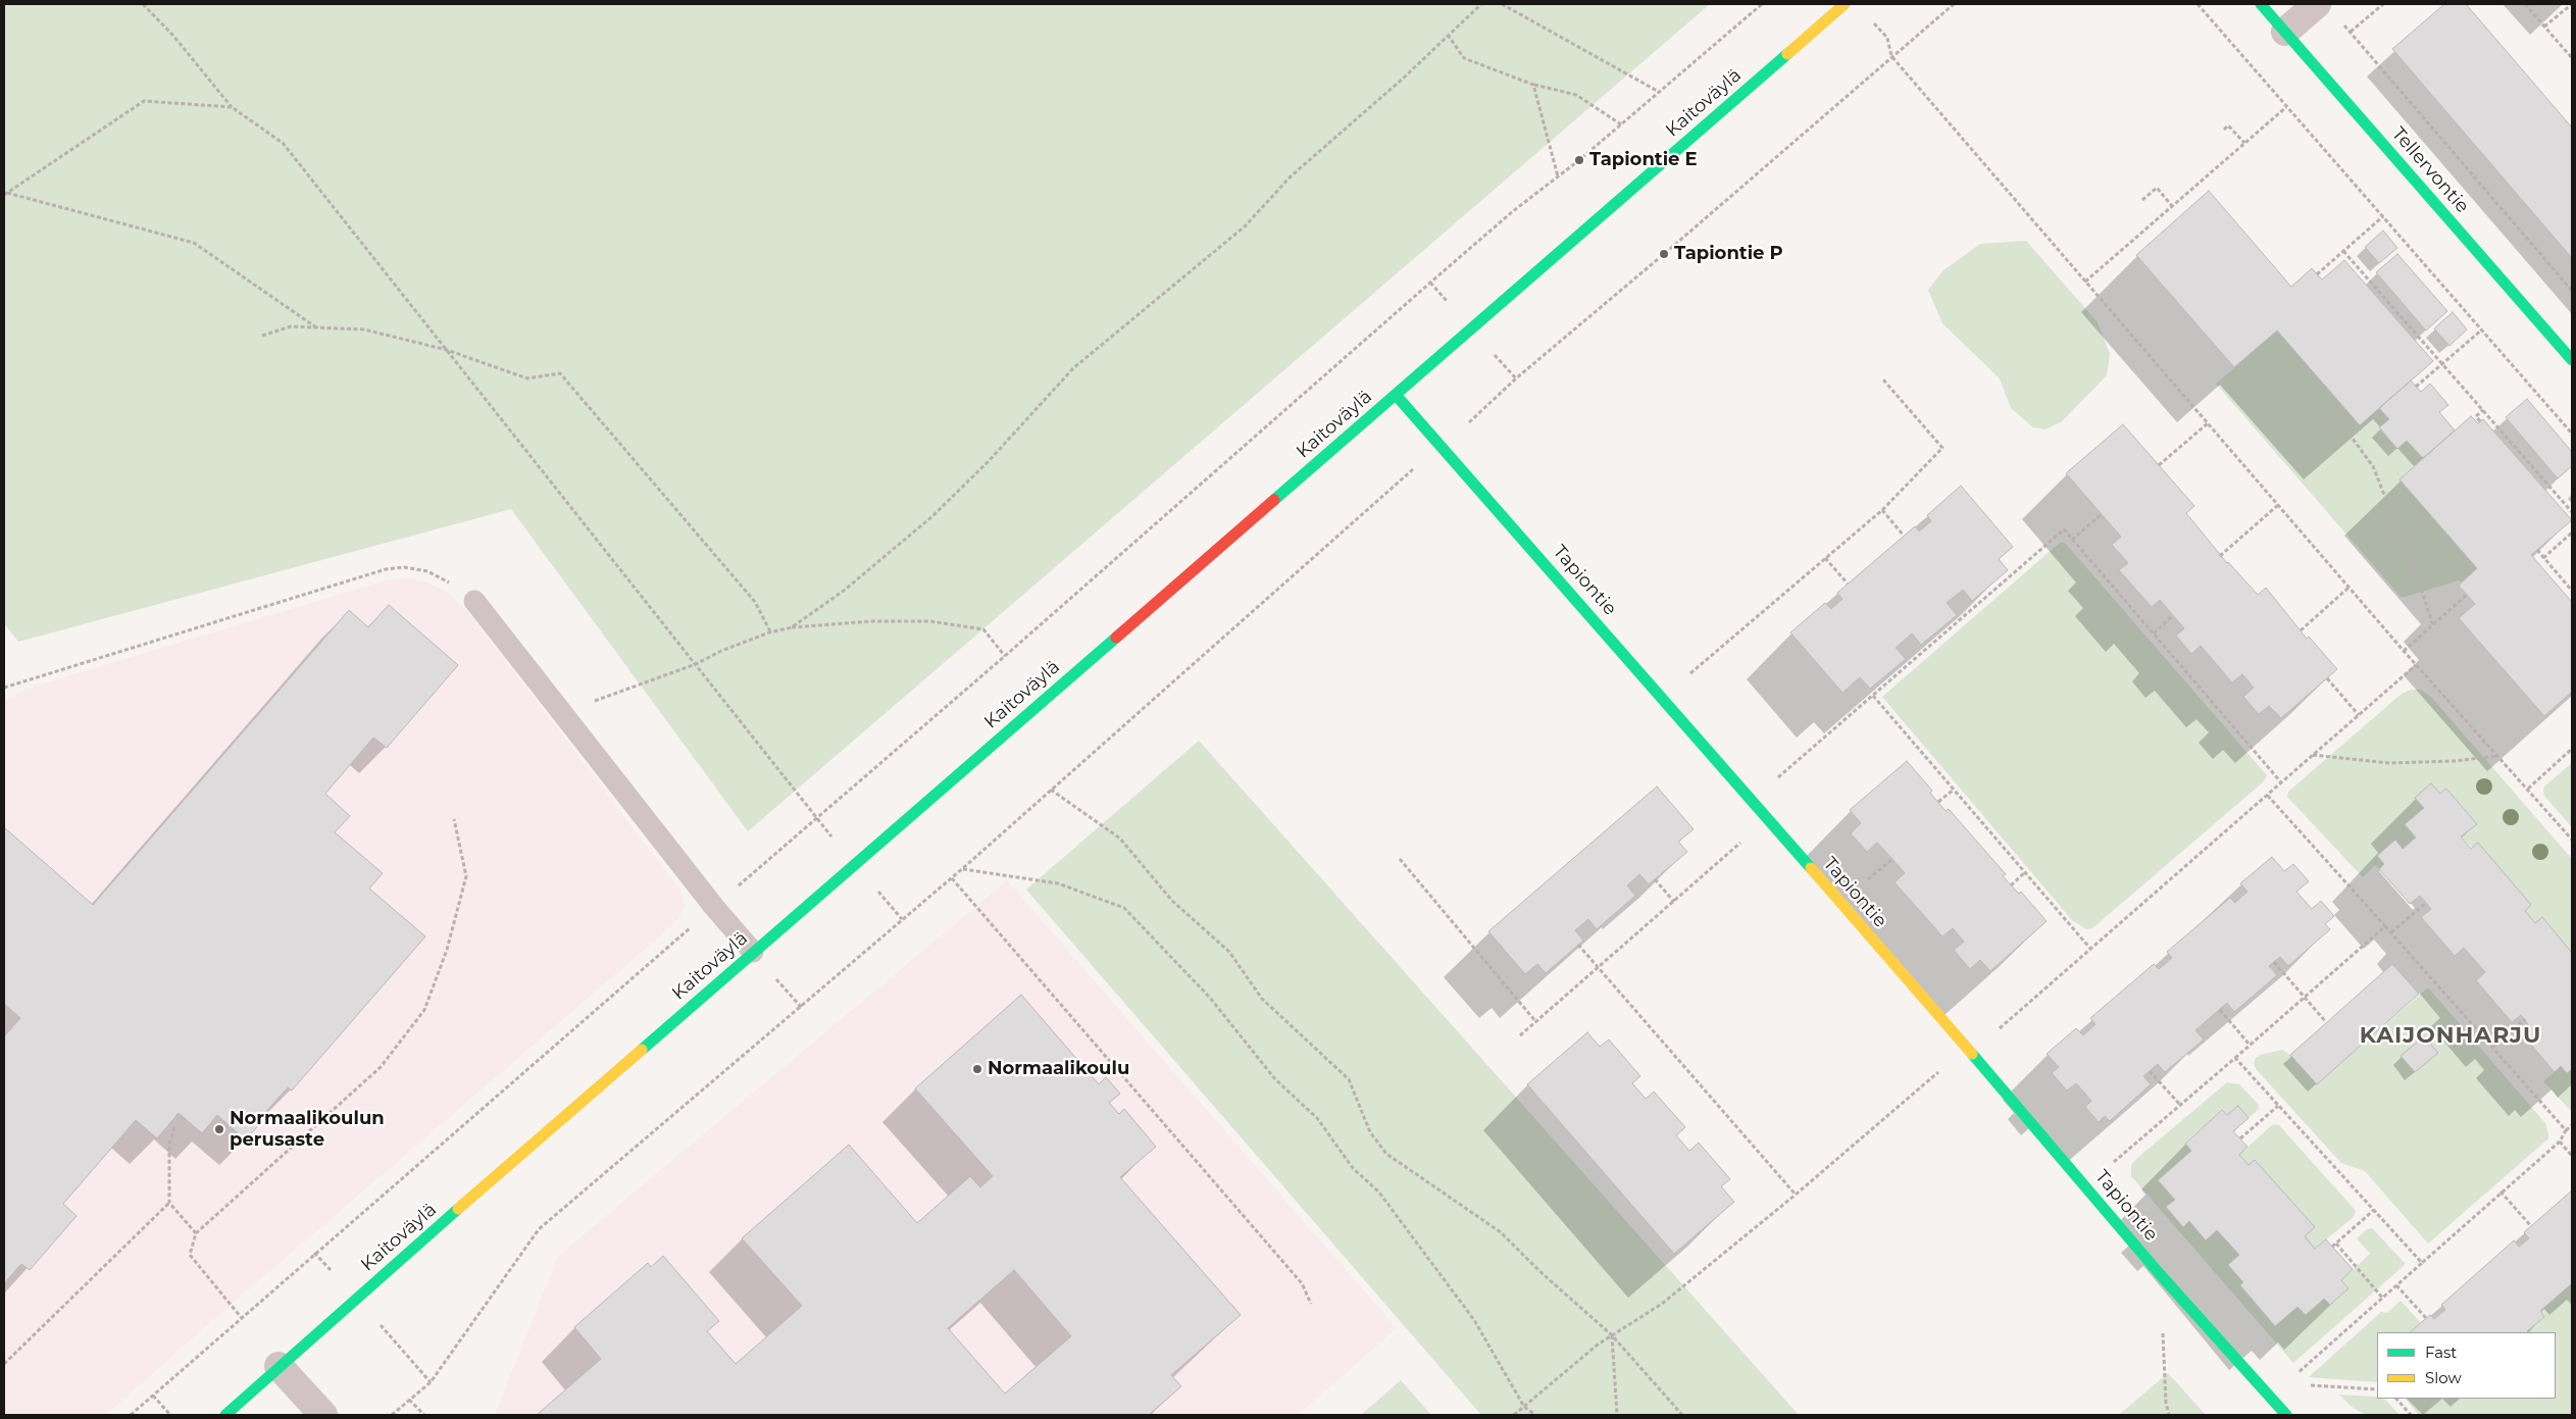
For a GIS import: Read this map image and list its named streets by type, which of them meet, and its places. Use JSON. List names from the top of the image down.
{
  "streets": {
    "street": ["Kaitoväylä", "Tellervontie", "Tapiontie"]
  },
  "crossings": [
    ["Kaitoväylä", "Tapiontie"]
  ],
  "districts": ["KAIJONHARJU"],
  "places": [
    "Tapiontie E",
    "Tapiontie P",
    "Normaalikoulu",
    "Normaalikoulun perusaste"
  ],
  "legend": ["Fast", "Slow"]
}
